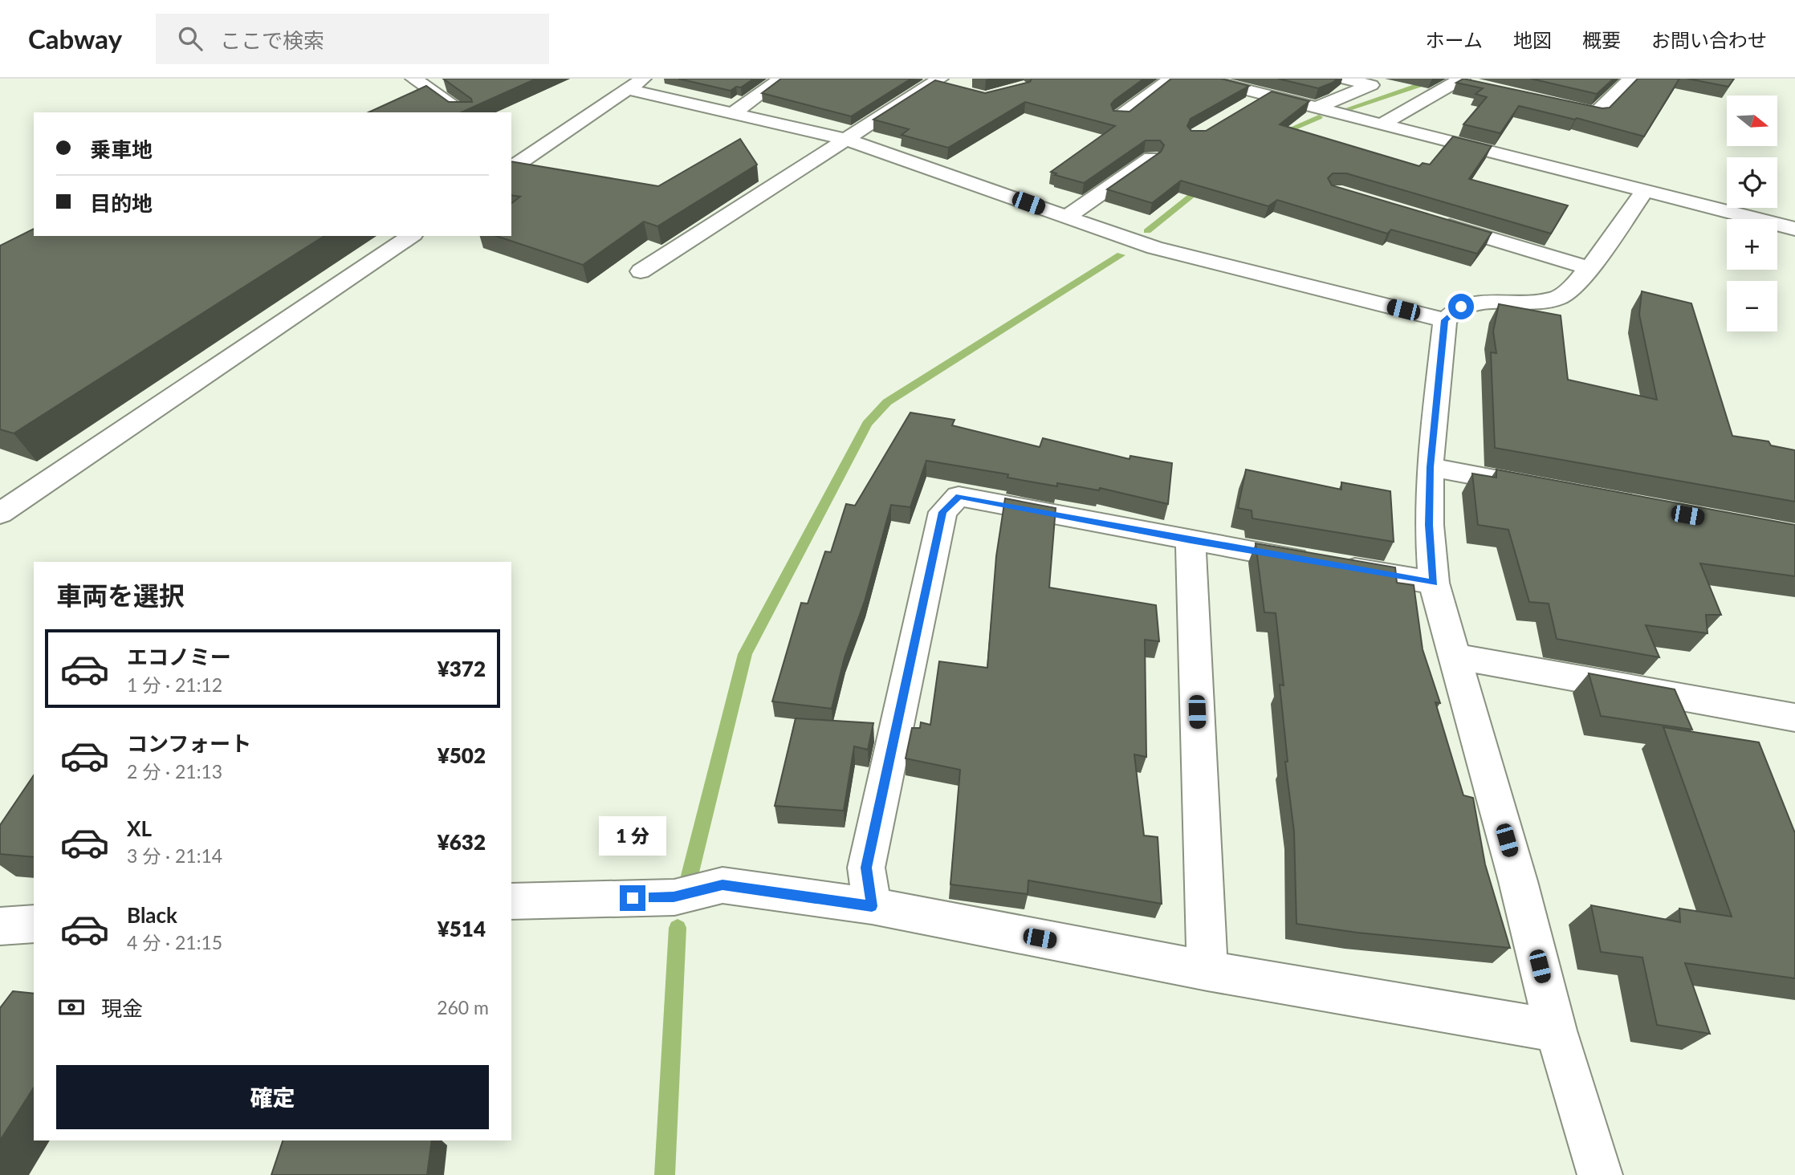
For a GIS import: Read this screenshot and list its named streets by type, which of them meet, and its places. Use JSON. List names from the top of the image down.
{
  "north": "right",
  "page": {
    "header": "Cabway",
    "search": "ここで検索",
    "nav": [
      "ホーム",
      "地図",
      "概要",
      "お問い合わせ"
    ],
    "map_buttons": ["+", "−"],
    "banner": ["乗車地", "目的地"],
    "heading": "車両を選択",
    "list": [
      {
        "name": "エコノミー",
        "note": "1 分 · 21:12",
        "value": "¥372"
      },
      {
        "name": "コンフォート",
        "note": "2 分 · 21:13",
        "value": "¥502"
      },
      {
        "name": "XL",
        "note": "3 分 · 21:14",
        "value": "¥632"
      },
      {
        "name": "Black",
        "note": "4 分 · 21:15",
        "value": "¥514"
      }
    ],
    "bubble": "1 分",
    "pay": ["現金", "260 m"],
    "buttons": "確定"
  }
}
